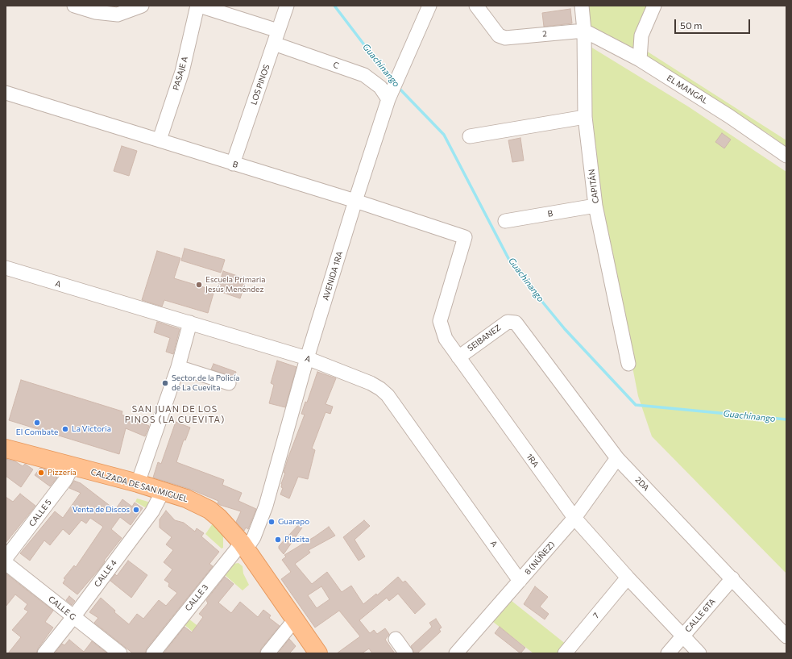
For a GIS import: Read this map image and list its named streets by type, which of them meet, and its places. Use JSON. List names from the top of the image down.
{
  "streets": {
    "main road": ["CALZADA DE SAN MIGUEL"],
    "street": [
      "2",
      "C",
      "PASAJE A",
      "LOS PINOS",
      "EL MANGAL",
      "B",
      "CAPITÁN",
      "AVENIDA 1RA",
      "A",
      "SEIBANEZ",
      "1RA",
      "2DA",
      "CALLE 5",
      "8 (NÚÑEZ)",
      "CALLE 4",
      "CALLE 3",
      "CALLE G",
      "7",
      "CALLE 6TA"
    ]
  },
  "crossings": [
    ["2", "EL MANGAL"],
    ["2", "CAPITÁN"],
    ["C", "PASAJE A"],
    ["C", "LOS PINOS"],
    ["C", "AVENIDA 1RA"],
    ["PASAJE A", "B"],
    ["LOS PINOS", "B"],
    ["EL MANGAL", "CAPITÁN"],
    ["B", "CAPITÁN"],
    ["B", "AVENIDA 1RA"],
    ["B", "1RA"],
    ["AVENIDA 1RA", "A"],
    ["AVENIDA 1RA", "CALZADA DE SAN MIGUEL"],
    ["AVENIDA 1RA", "CALLE 3"],
    ["A", "8 (NÚÑEZ)"],
    ["SEIBANEZ", "1RA"],
    ["SEIBANEZ", "2DA"],
    ["1RA", "8 (NÚÑEZ)"],
    ["1RA", "7"],
    ["1RA", "CALLE 6TA"],
    ["2DA", "8 (NÚÑEZ)"],
    ["2DA", "CALLE 6TA"],
    ["CALZADA DE SAN MIGUEL", "CALLE 5"],
    ["CALZADA DE SAN MIGUEL", "CALLE 4"],
    ["CALZADA DE SAN MIGUEL", "CALLE 3"],
    ["CALLE 4", "CALLE G"]
  ],
  "districts": ["SAN JUAN DE LOS PINOS (LA CUEVITA)"],
  "water": ["Guachinango"],
  "places": [
    "Escuela Primaria Jesús Menéndez",
    "Sector de la Policía de La Cuevita",
    "El Combate",
    "La Victoria",
    "Pizzería",
    "Venta de Discos",
    "Guarapo",
    "Placita"
  ],
  "scale_bar": "50 m"
}
